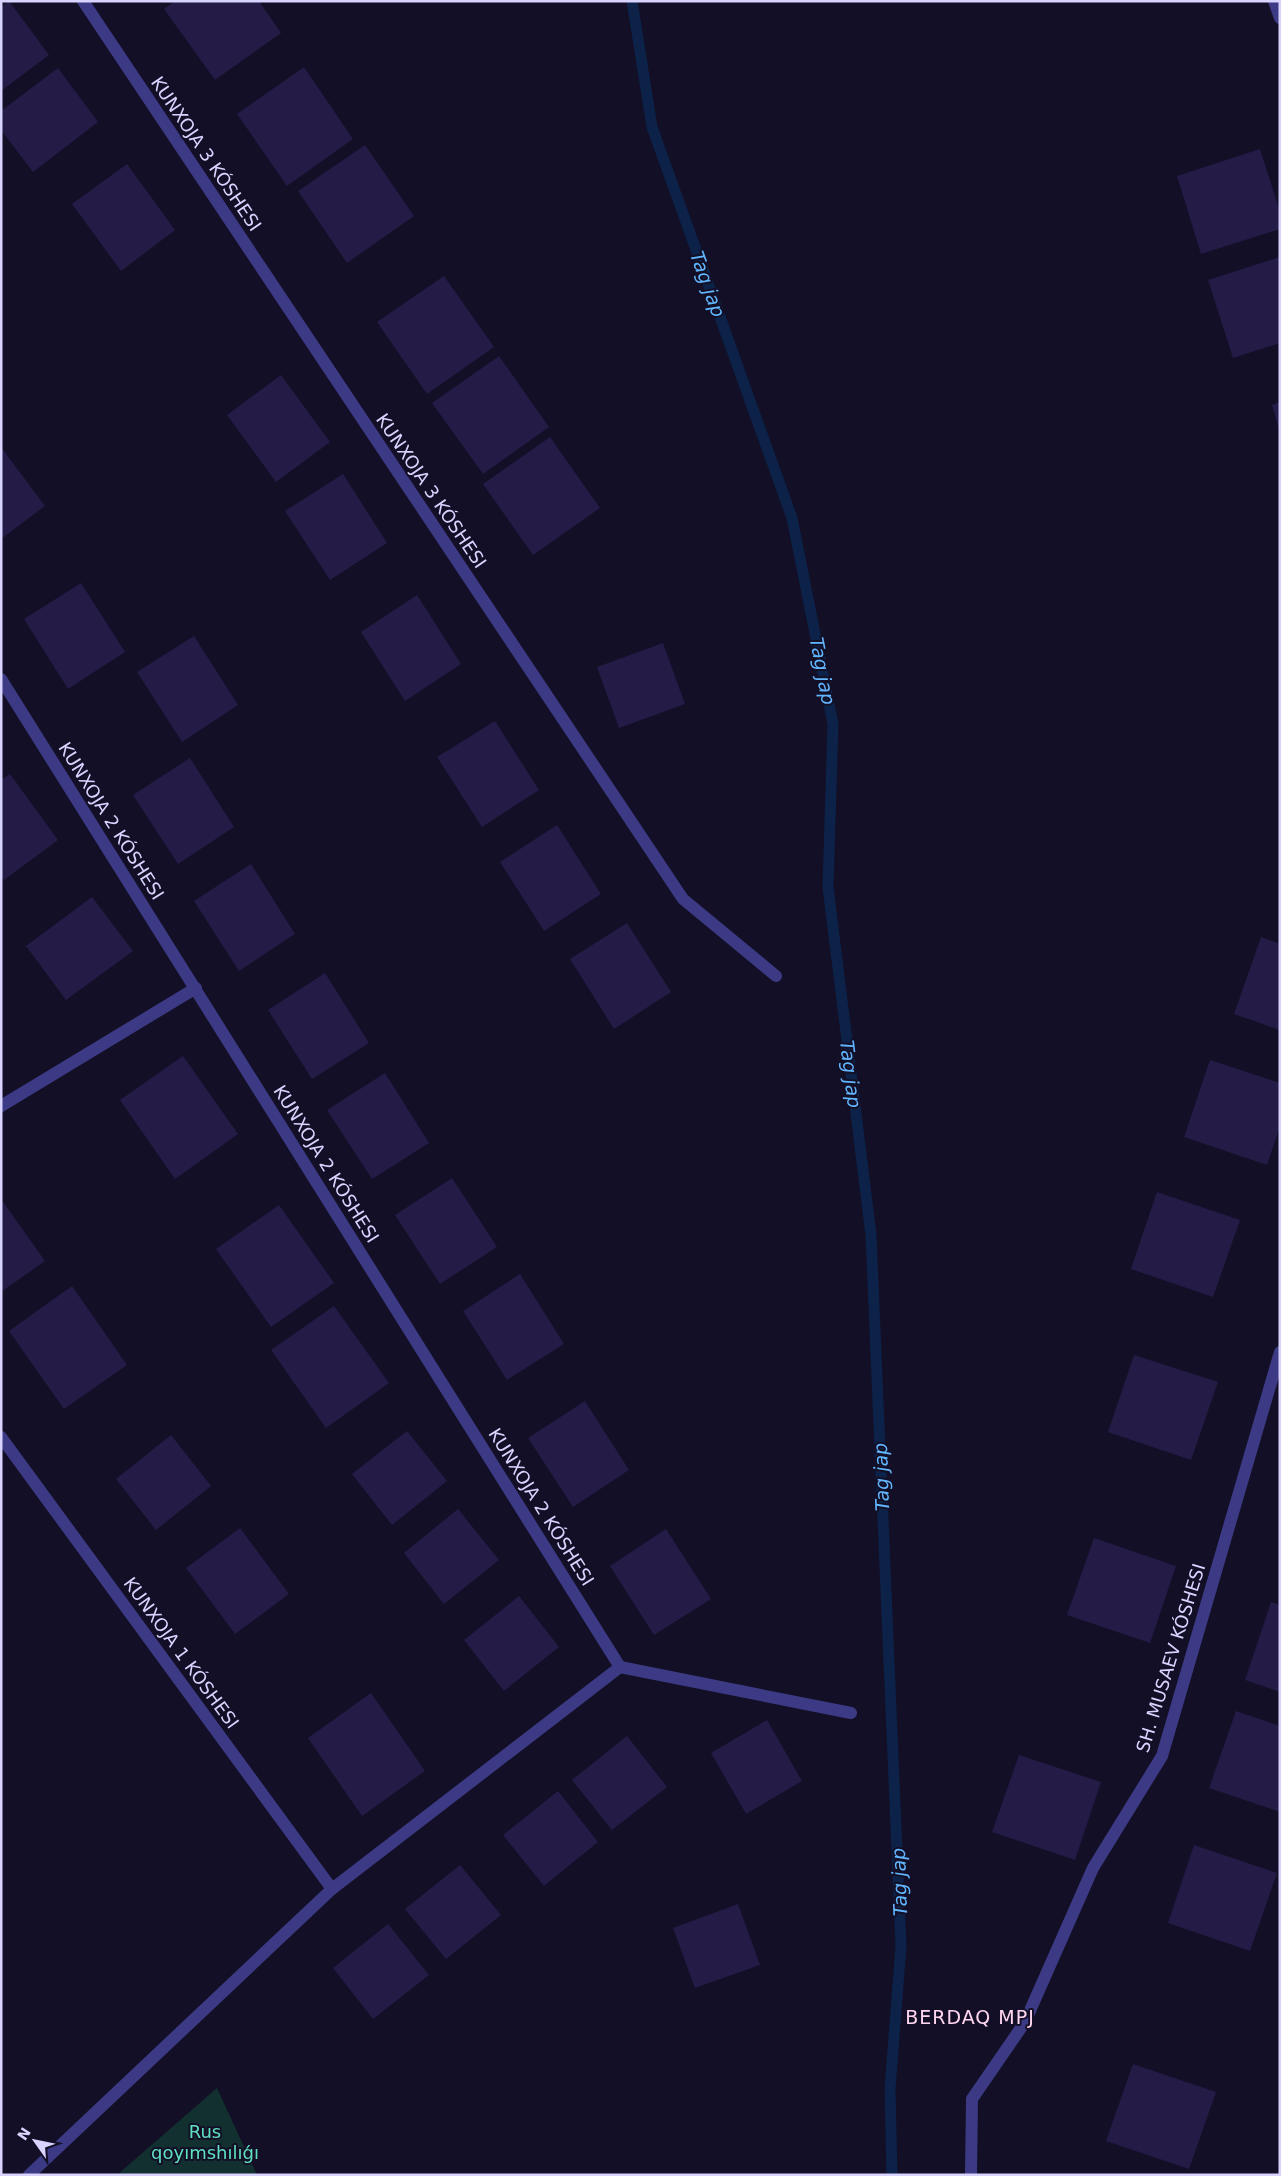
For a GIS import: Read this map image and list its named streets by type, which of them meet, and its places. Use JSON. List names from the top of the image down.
{
  "streets": {
    "street": [
      "KUNXOJA 3 KÓSHESI",
      "KUNXOJA 2 KÓSHESI",
      "KUNXOJA 1 KÓSHESI",
      "SH. MUSAEV KÓSHESI"
    ]
  },
  "districts": ["BERDAQ MPJ"],
  "water": ["Tag jap"],
  "parks": ["Rus qoyımshılıǵı"],
  "north": "top left"
}
